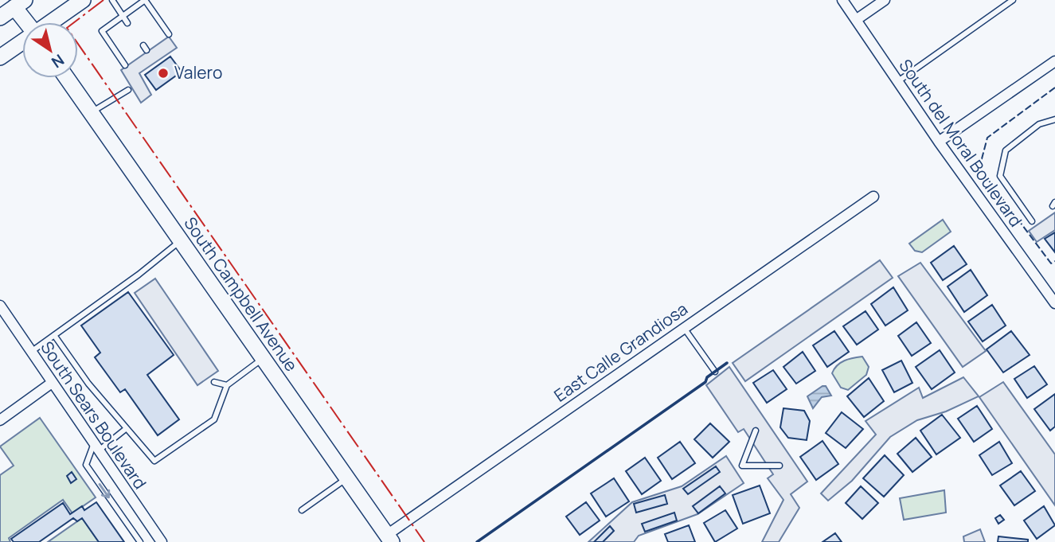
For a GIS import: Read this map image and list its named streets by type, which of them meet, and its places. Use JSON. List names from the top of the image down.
{
  "streets": {
    "main road": ["South Campbell Avenue"],
    "street": ["South del Moral Boulevard", "East Calle Grandiosa", "South Sears Boulevard"]
  },
  "crossings": [
    ["South Campbell Avenue", "East Calle Grandiosa"]
  ],
  "places": ["Valero"],
  "north": "bottom right"
}
